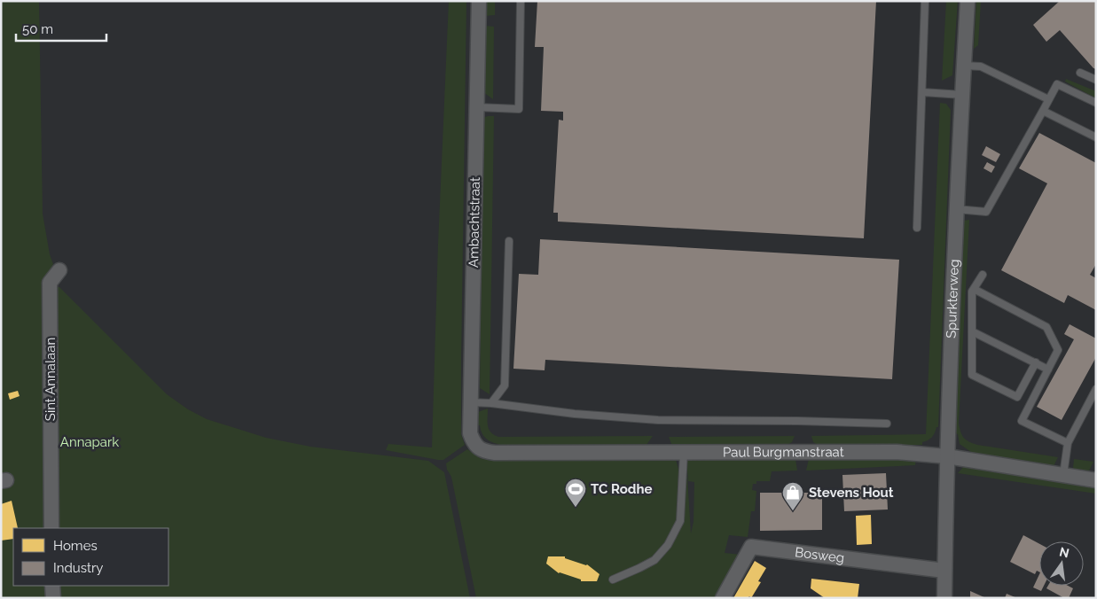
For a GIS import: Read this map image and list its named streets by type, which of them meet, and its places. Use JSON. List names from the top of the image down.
{
  "streets": {
    "street": [
      "Ambachtstraat",
      "Spurkterweg",
      "Sint Annalaan",
      "Paul Burgmanstraat",
      "Bosweg"
    ]
  },
  "crossings": [
    ["Ambachtstraat", "Paul Burgmanstraat"],
    ["Spurkterweg", "Paul Burgmanstraat"],
    ["Spurkterweg", "Bosweg"]
  ],
  "parks": ["Annapark"],
  "places": {
    "sports": ["TC Rodhe"],
    "shop": ["Stevens Hout"]
  },
  "legend": ["Homes", "Industry"],
  "scale_bar": "50 m",
  "north": "top"
}
